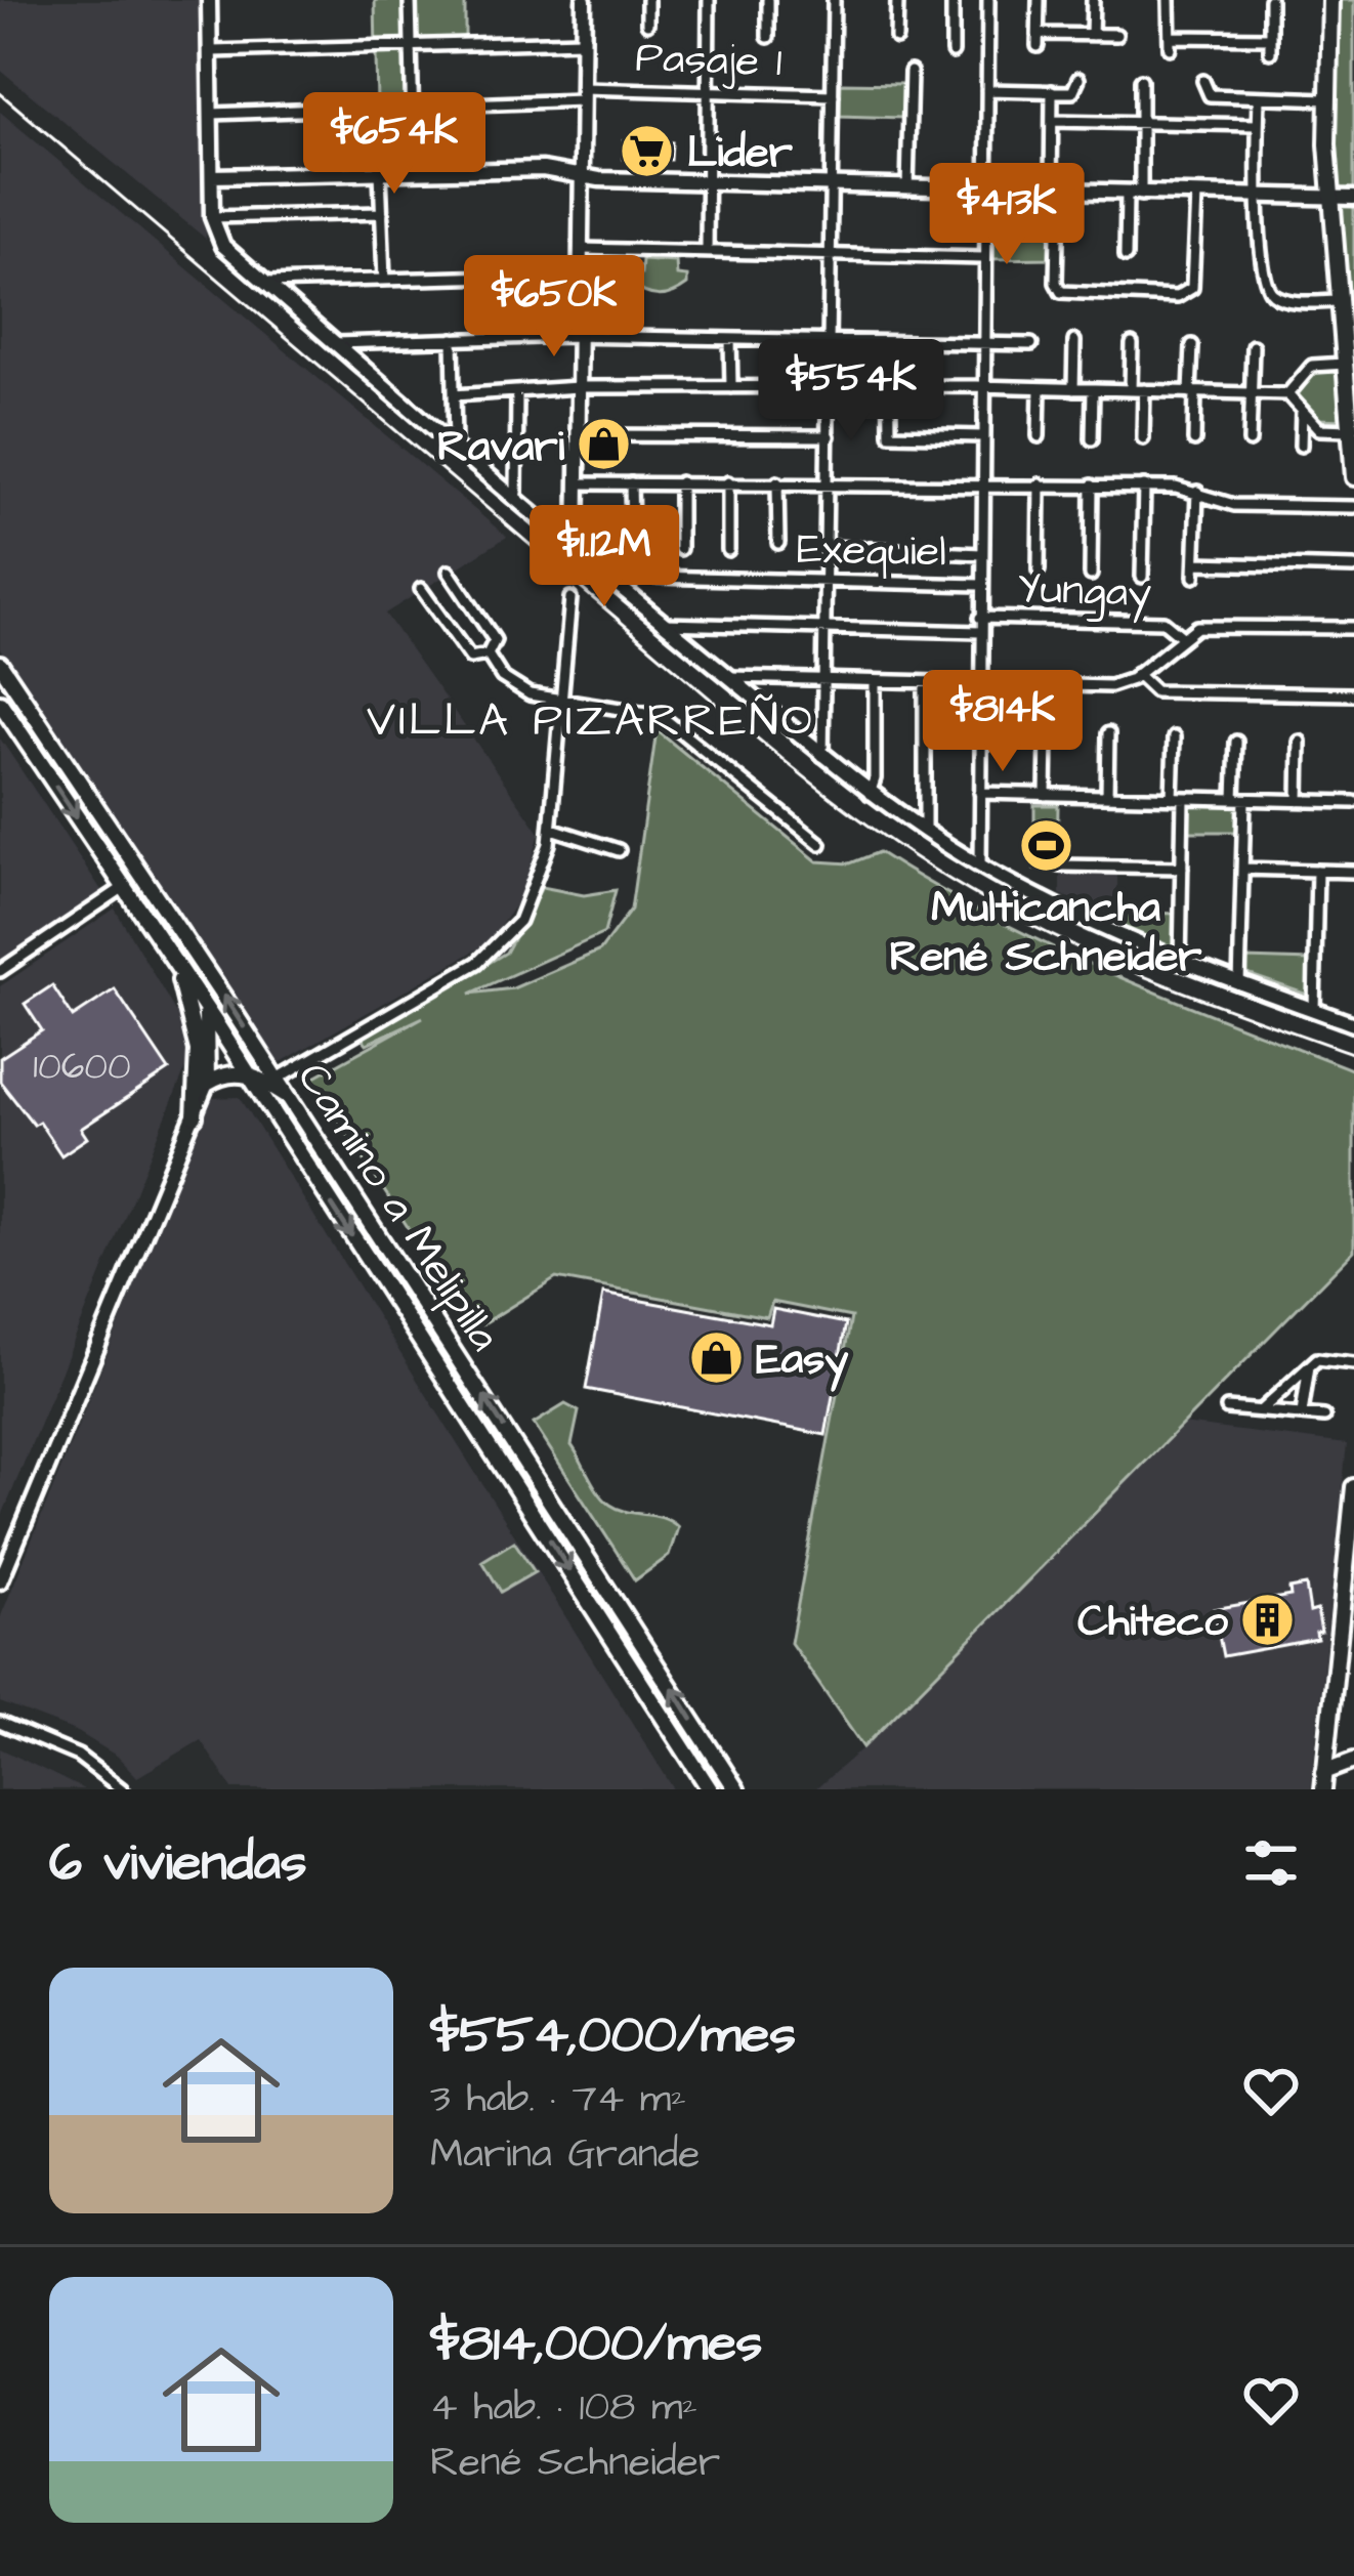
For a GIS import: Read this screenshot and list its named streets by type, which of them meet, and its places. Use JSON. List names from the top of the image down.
{
  "streets": {
    "main road": ["Camino a Melipilla"],
    "street": ["Pasaje 1", "Exequiel", "Yungay"]
  },
  "districts": ["VILLA PIZARREÑO"],
  "places": {
    "supermarket": ["Lider"],
    "shop": ["Ravari", "Easy"],
    "sports": ["Multicancha René Schneider"],
    "building": ["Chiteco"]
  },
  "house_numbers": ["10600"],
  "page": {
    "price": [
      "$654K",
      "$413K",
      "$650K",
      "$554K",
      "$1.12M",
      "$814K"
    ],
    "heading": "6 viviendas",
    "list": [
      {
        "name": "$554,000/mes",
        "note": "3 hab. · 74 m² · Marina Grande"
      },
      {
        "name": "$814,000/mes",
        "note": "4 hab. · 108 m² · René Schneider"
      }
    ]
  }
}
